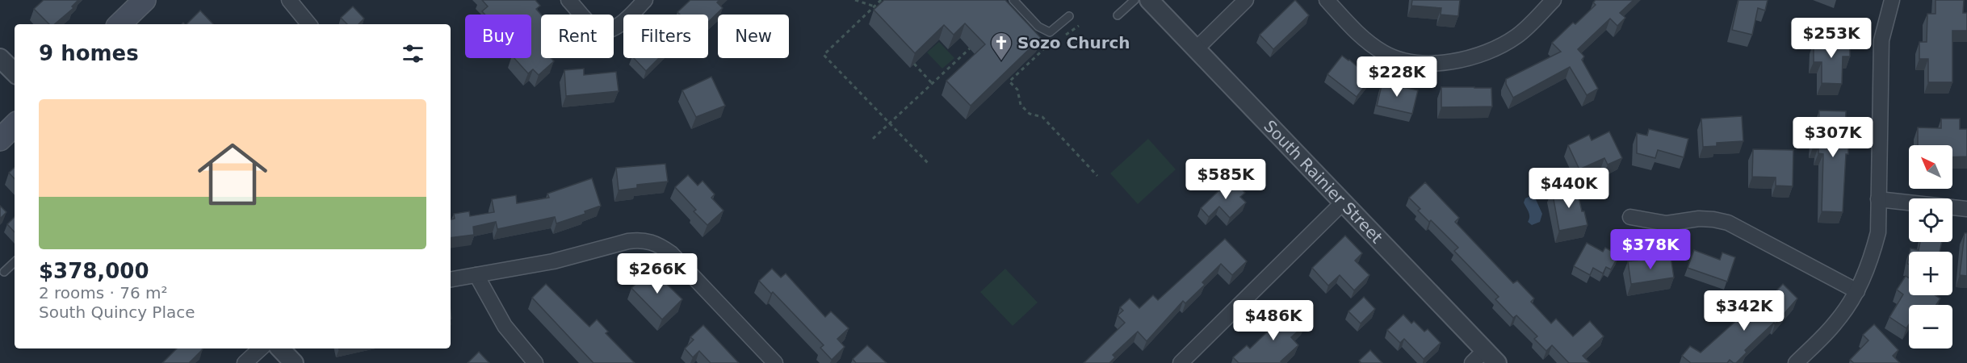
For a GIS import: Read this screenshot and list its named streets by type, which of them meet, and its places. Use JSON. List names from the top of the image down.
{
  "streets": {
    "street": ["South Rainier Street"]
  },
  "places": {
    "church": ["Sozo Church"]
  },
  "north": "top left",
  "page": {
    "chip": [
      "Buy",
      "Rent",
      "Filters",
      "New"
    ],
    "price": [
      "$253K",
      "$228K",
      "$307K",
      "$585K",
      "$440K",
      "$378K",
      "$266K",
      "$342K",
      "$486K"
    ],
    "heading": "9 homes",
    "list": [
      {
        "name": "$378,000",
        "note": "2 rooms · 76 m² · South Quincy Place"
      }
    ],
    "map_buttons": ["+", "−"]
  }
}
